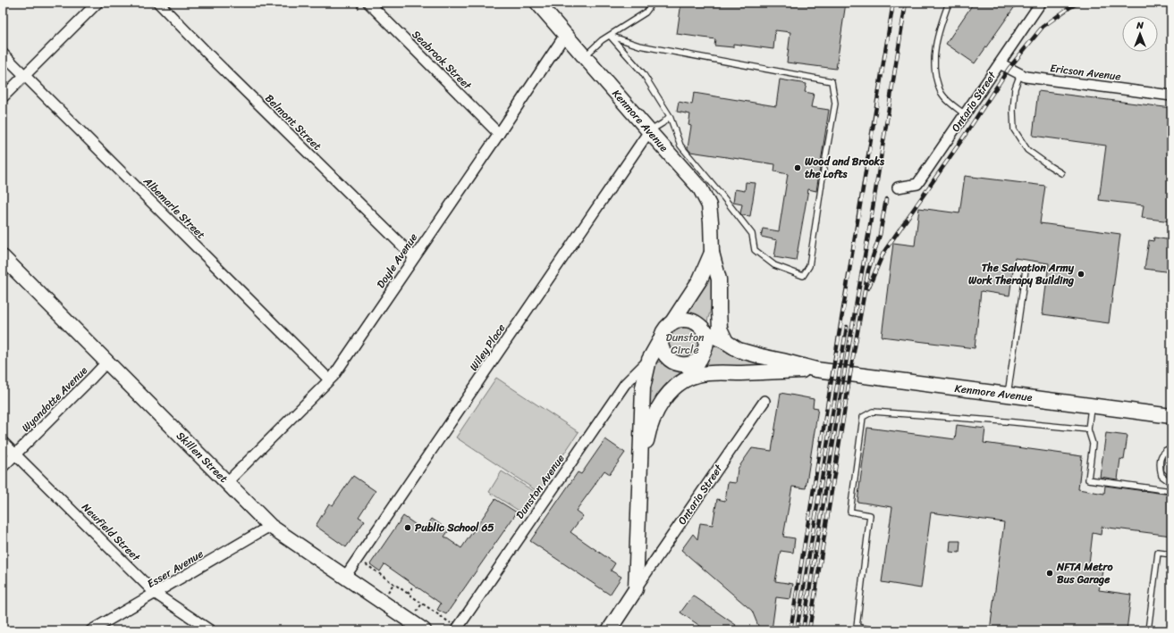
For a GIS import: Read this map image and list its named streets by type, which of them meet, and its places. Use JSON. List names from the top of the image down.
{
  "streets": {
    "street": [
      "Seabrook Street",
      "Ericson Avenue",
      "Ontario Street",
      "Kenmore Avenue",
      "Belmont Street",
      "Albemarle Street",
      "Doyle Avenue",
      "Wiley Place",
      "Wyandotte Avenue",
      "Skillen Street",
      "Dunston Avenue",
      "Newfield Street",
      "Esser Avenue"
    ]
  },
  "crossings": [
    ["Seabrook Street", "Doyle Avenue"],
    ["Ericson Avenue", "Ontario Street"],
    ["Kenmore Avenue", "Doyle Avenue"],
    ["Kenmore Avenue", "Wiley Place"],
    ["Belmont Street", "Doyle Avenue"],
    ["Albemarle Street", "Doyle Avenue"],
    ["Doyle Avenue", "Skillen Street"],
    ["Wiley Place", "Skillen Street"],
    ["Wyandotte Avenue", "Skillen Street"],
    ["Wyandotte Avenue", "Newfield Street"],
    ["Skillen Street", "Esser Avenue"],
    ["Newfield Street", "Esser Avenue"]
  ],
  "parks": ["Dunston Circle"],
  "places": [
    "Wood and Brooks the Lofts",
    "The Salvation Army Work Therapy Building",
    "Public School 65",
    "NFTA Metro Bus Garage"
  ],
  "north": "top"
}
